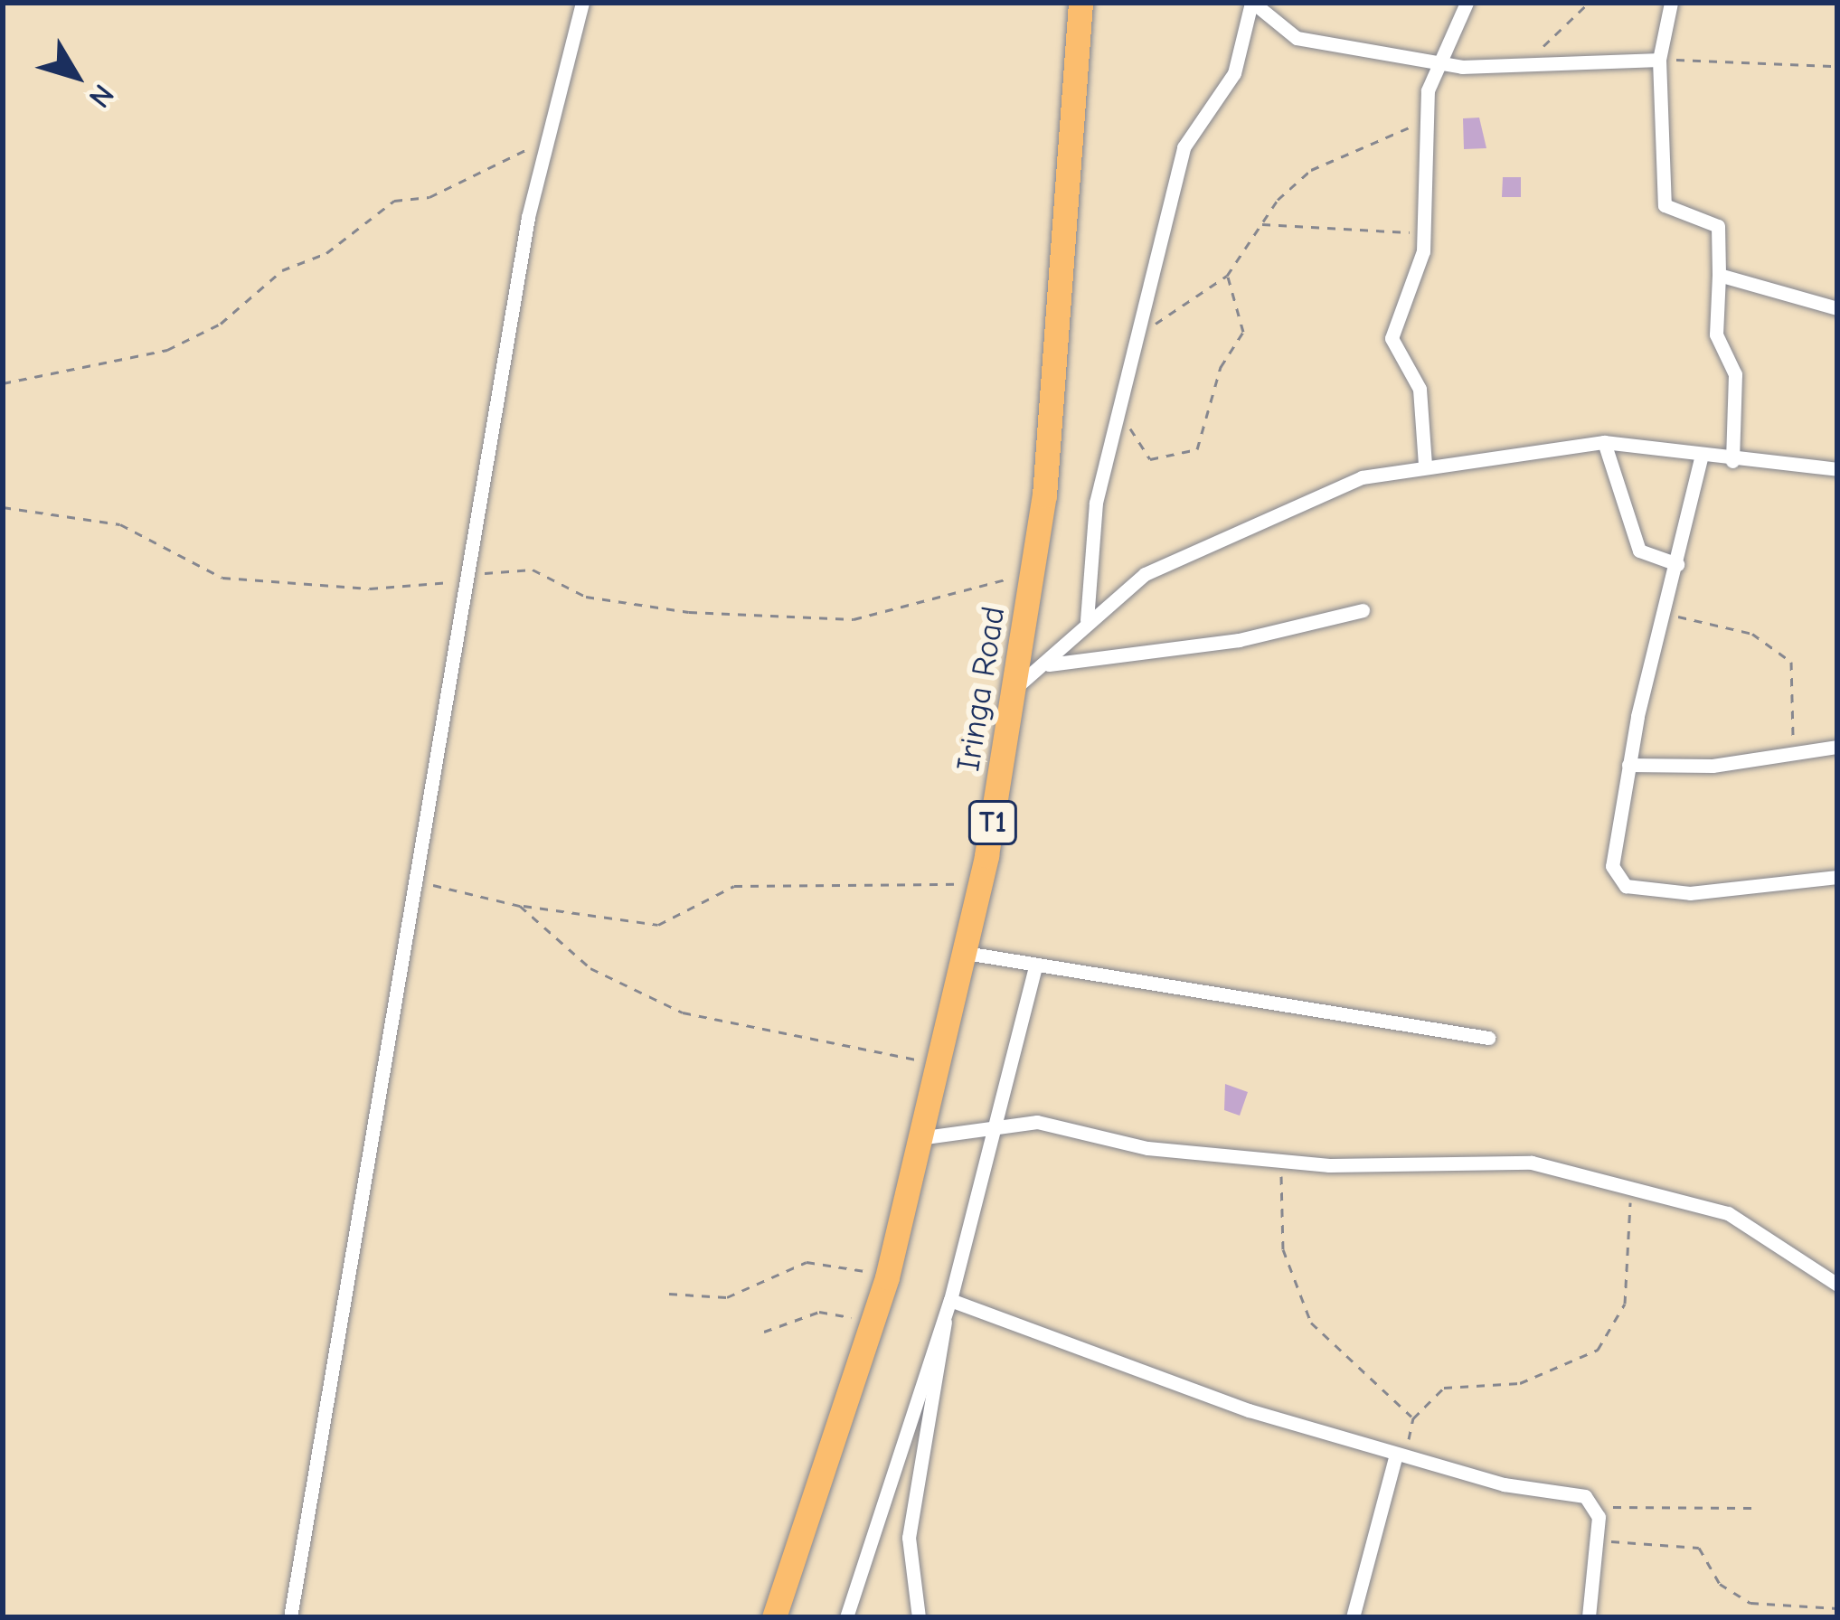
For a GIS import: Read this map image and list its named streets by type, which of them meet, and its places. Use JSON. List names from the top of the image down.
{
  "streets": {
    "highway": ["Iringa Road", "T1"]
  },
  "north": "bottom right"
}
